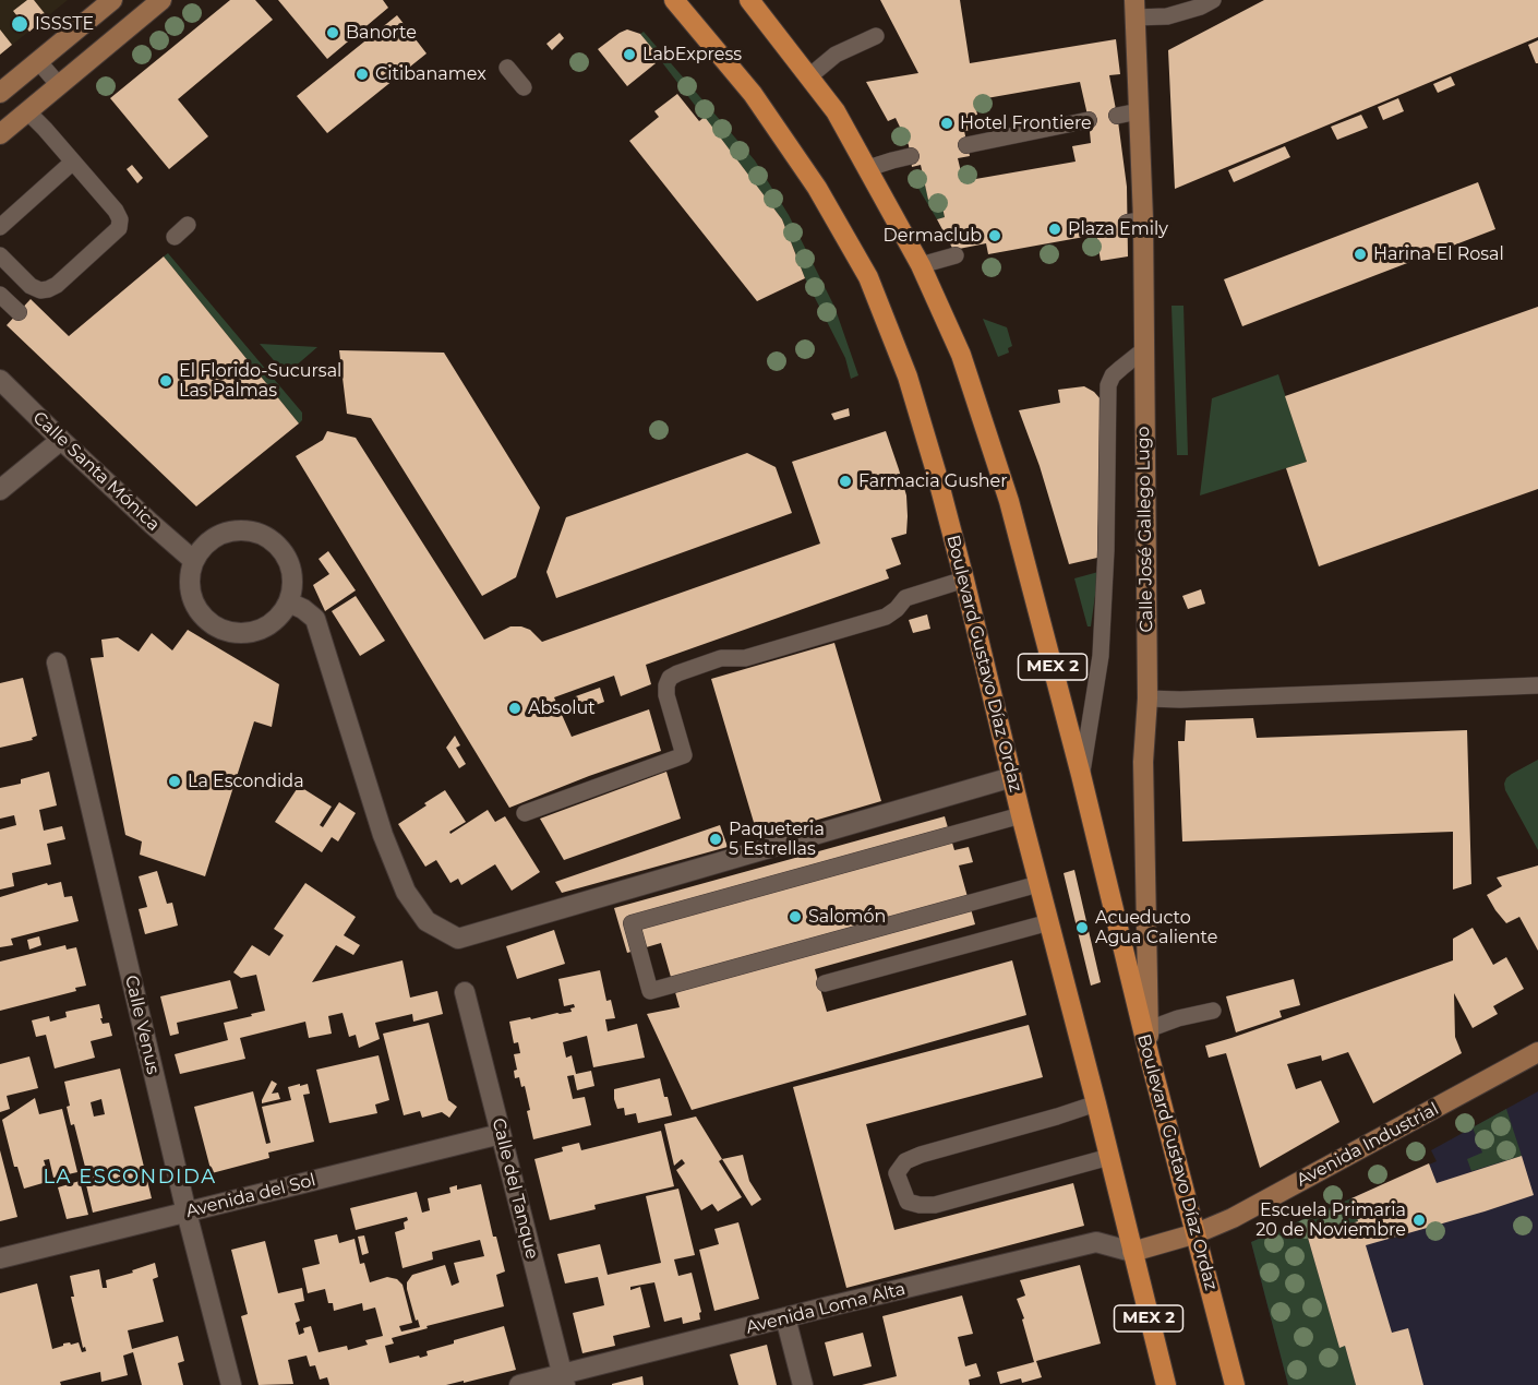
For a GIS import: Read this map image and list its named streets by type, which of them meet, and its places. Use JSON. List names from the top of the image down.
{
  "streets": {
    "main road": [
      "Calle José Gallego Lugo",
      "Boulevard Gustavo Díaz Ordaz",
      "MEX 2",
      "Avenida Industrial"
    ],
    "street": [
      "Calle Santa Mónica",
      "Calle Venus",
      "Calle del Tanque",
      "Avenida del Sol",
      "Avenida Loma Alta"
    ]
  },
  "crossings": [
    ["Calle José Gallego Lugo", "Boulevard Gustavo Díaz Ordaz"],
    ["Boulevard Gustavo Díaz Ordaz", "Avenida Industrial"],
    ["Boulevard Gustavo Díaz Ordaz", "Avenida Loma Alta"],
    ["Calle Venus", "Avenida del Sol"],
    ["Avenida Industrial", "Avenida Loma Alta"],
    ["Calle del Tanque", "Avenida del Sol"],
    ["Calle del Tanque", "Avenida Loma Alta"]
  ],
  "districts": ["LA ESCONDIDA"],
  "places": [
    "ISSSTE",
    "Banorte",
    "LabExpress",
    "Citibanamex",
    "Hotel Frontiere",
    "Plaza Emily",
    "Dermaclub",
    "Harina El Rosal",
    "El Florido-Sucursal Las Palmas",
    "Farmacia Gusher",
    "Absolut",
    "La Escondida",
    "Paqueteria 5 Estrellas",
    "Salomón",
    "Acueducto Agua Caliente",
    "Escuela Primaria 20 de Noviembre"
  ]
}
